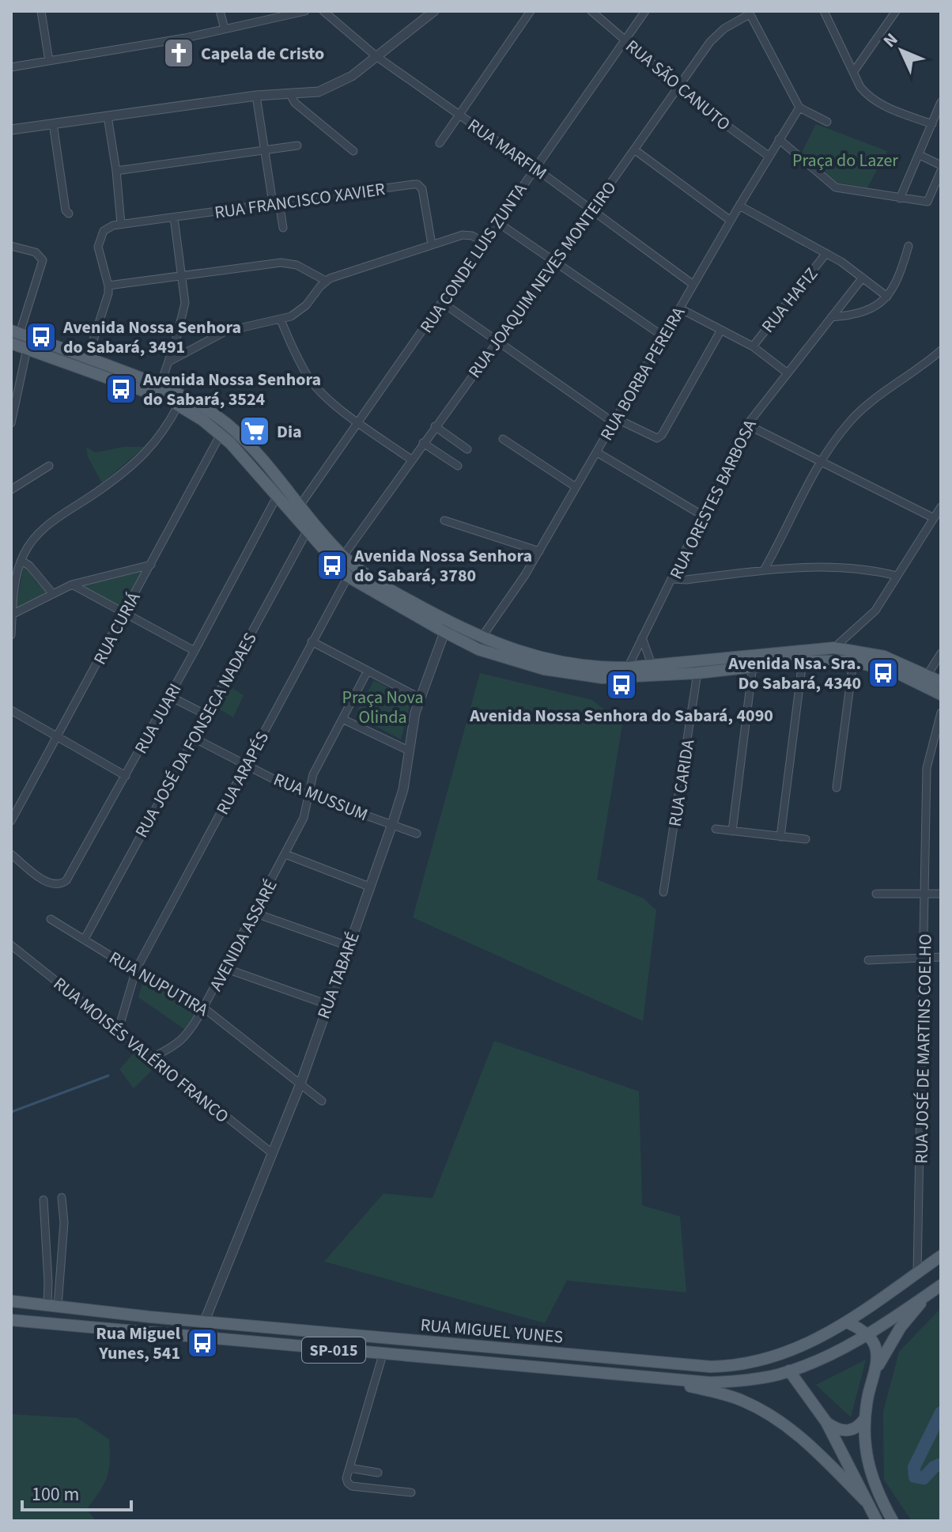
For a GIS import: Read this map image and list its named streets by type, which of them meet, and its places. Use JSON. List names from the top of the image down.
{
  "streets": {
    "main road": ["RUA MIGUEL YUNES", "SP-015"],
    "street": [
      "RUA SÃO CANUTO",
      "RUA MARFIM",
      "RUA FRANCISCO XAVIER",
      "RUA CONDE LUIS ZUNTA",
      "RUA JOAQUIM NEVES MONTEIRO",
      "RUA HAFIZ",
      "RUA BORBA PEREIRA",
      "RUA ORESTES BARBOSA",
      "RUA CURIÁ",
      "RUA JUARI",
      "RUA JOSÉ DA FONSECA NADAES",
      "RUA ARAPÉS",
      "RUA CARIDA",
      "RUA MUSSUM",
      "AVENIDA ASSARÉ",
      "RUA TABARÉ",
      "RUA NUPUTIRA",
      "RUA JOSÉ DE MARTINS COELHO",
      "RUA MOISÉS VALÉRIO FRANCO"
    ]
  },
  "crossings": [
    ["RUA SÃO CANUTO", "RUA CONDE LUIS ZUNTA"],
    ["RUA SÃO CANUTO", "RUA JOAQUIM NEVES MONTEIRO"],
    ["RUA SÃO CANUTO", "RUA BORBA PEREIRA"],
    ["RUA MARFIM", "RUA CONDE LUIS ZUNTA"],
    ["RUA MARFIM", "RUA JOAQUIM NEVES MONTEIRO"],
    ["RUA MARFIM", "RUA BORBA PEREIRA"],
    ["RUA JOSÉ DA FONSECA NADAES", "RUA MUSSUM"],
    ["RUA JOSÉ DA FONSECA NADAES", "RUA NUPUTIRA"],
    ["RUA ARAPÉS", "RUA MUSSUM"],
    ["RUA ARAPÉS", "RUA NUPUTIRA"],
    ["RUA ARAPÉS", "RUA MOISÉS VALÉRIO FRANCO"],
    ["RUA MUSSUM", "AVENIDA ASSARÉ"],
    ["RUA MUSSUM", "RUA TABARÉ"],
    ["AVENIDA ASSARÉ", "RUA NUPUTIRA"],
    ["AVENIDA ASSARÉ", "RUA MOISÉS VALÉRIO FRANCO"],
    ["RUA TABARÉ", "RUA NUPUTIRA"],
    ["RUA TABARÉ", "RUA MOISÉS VALÉRIO FRANCO"],
    ["RUA TABARÉ", "RUA MIGUEL YUNES"],
    ["RUA JOSÉ DE MARTINS COELHO", "RUA MIGUEL YUNES"]
  ],
  "parks": ["Praça do Lazer", "Praça Nova Olinda"],
  "places": {
    "church": ["Capela de Cristo"],
    "bus stop": [
      "Avenida Nossa Senhora do Sabará, 3491",
      "Avenida Nossa Senhora do Sabará, 3524",
      "Avenida Nossa Senhora do Sabará, 3780",
      "Avenida Nsa. Sra. Do Sabará, 4340",
      "Avenida Nossa Senhora do Sabará, 4090",
      "Rua Miguel Yunes, 541"
    ],
    "supermarket": ["Dia"]
  },
  "scale_bar": "100 m",
  "north": "top left"
}
